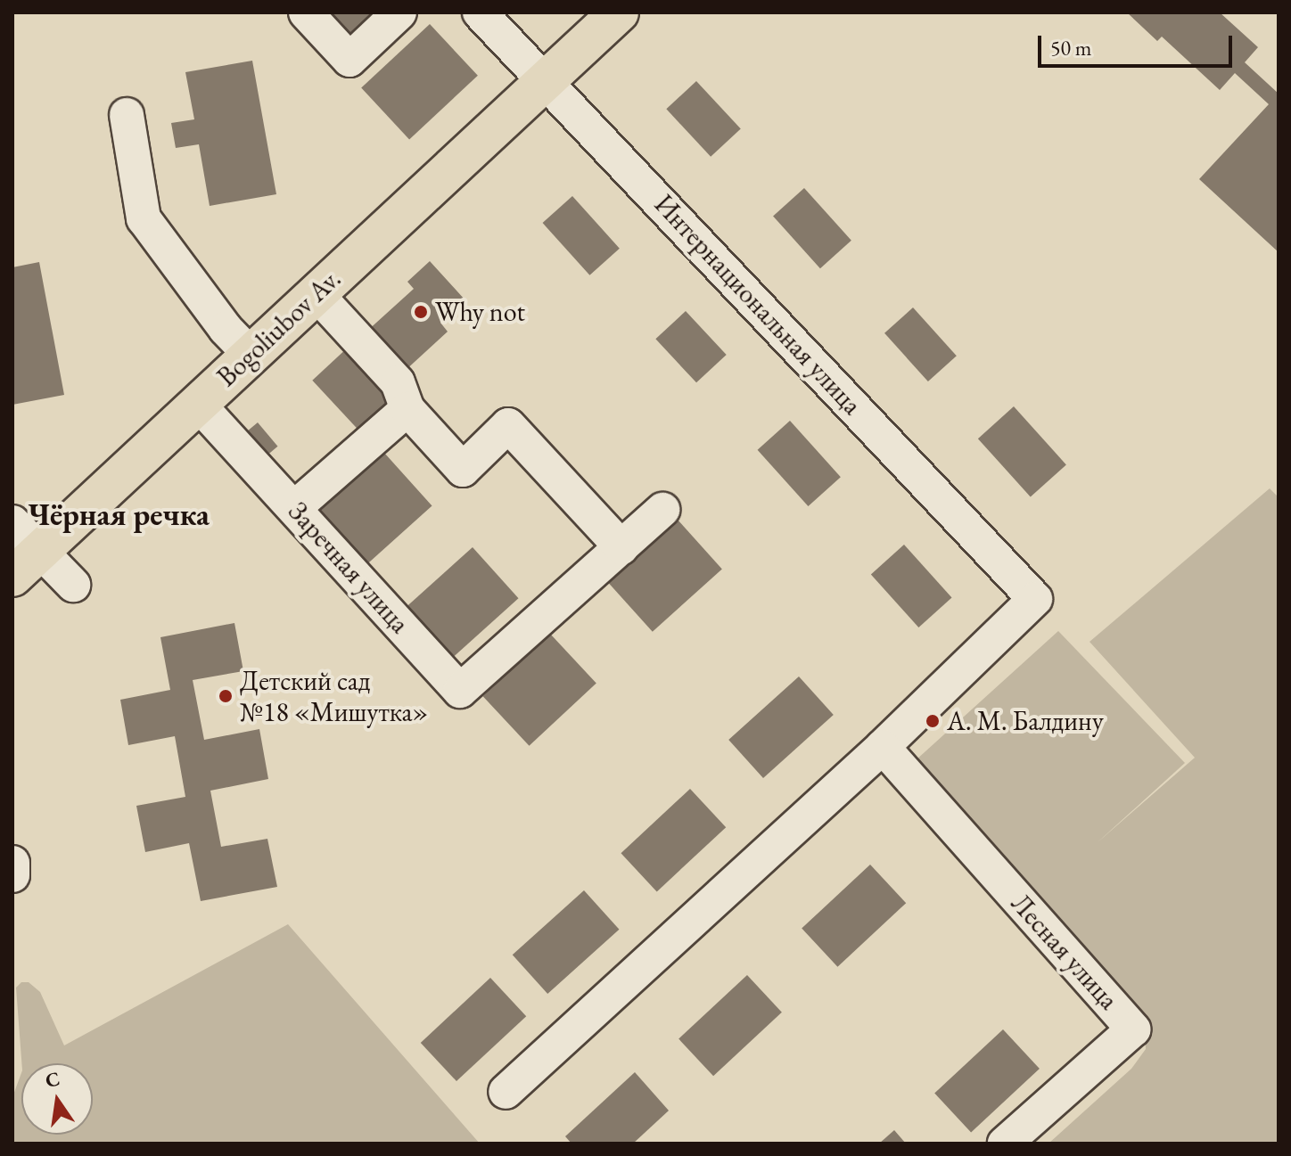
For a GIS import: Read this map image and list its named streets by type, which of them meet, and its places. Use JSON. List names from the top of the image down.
{
  "streets": {
    "main road": ["Bogoliubov Av."],
    "street": ["Интернациональная улица", "Заречная улица", "Лесная улица"]
  },
  "crossings": [
    ["Интернациональная улица", "Bogoliubov Av."],
    ["Интернациональная улица", "Лесная улица"],
    ["Bogoliubov Av.", "Заречная улица"]
  ],
  "districts": ["Чёрная речка"],
  "places": ["Why not", "Детский сад №18 «Мишутка»", "А. М. Балдину"],
  "scale_bar": "50 m",
  "north": "top"
}
